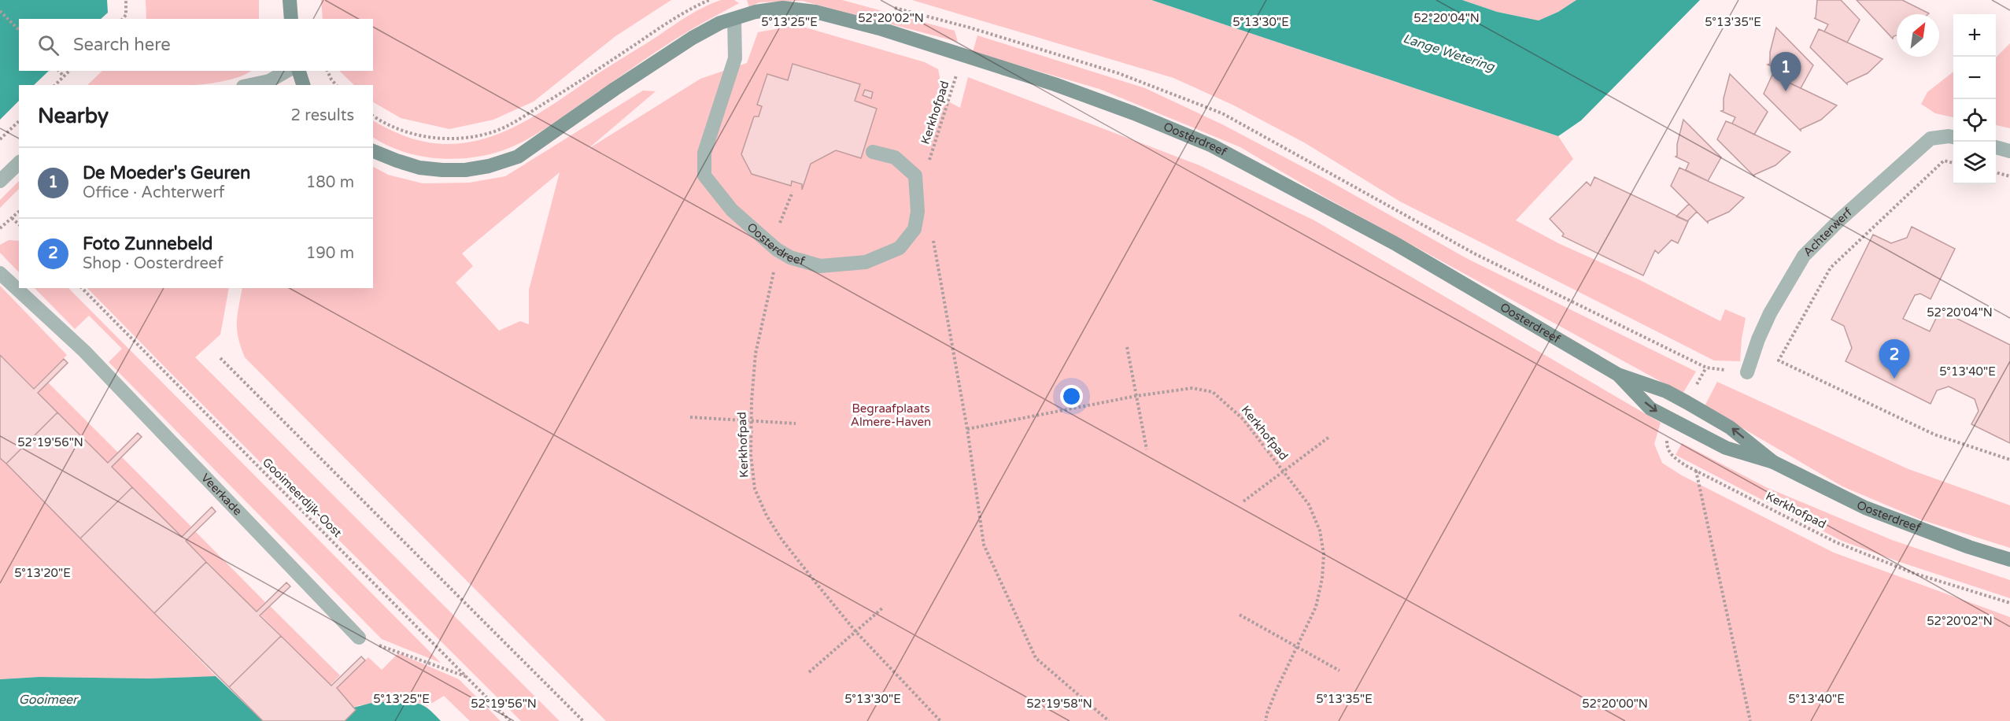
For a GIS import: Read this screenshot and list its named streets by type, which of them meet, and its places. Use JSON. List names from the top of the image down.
{
  "streets": {
    "main road": ["Oosterdreef"],
    "street": ["Achterwerf", "Veerkade"],
    "path": ["Kerkhofpad", "Gooimeerdijk-Oost"]
  },
  "crossings": [
    ["Kerkhofpad", "Oosterdreef"]
  ],
  "water": ["Lange Wetering", "Gooimeer"],
  "parks": ["Begraafplaats Almere-Haven"],
  "north": "top right",
  "page": {
    "map_buttons": ["+", "−"],
    "search": "Search here",
    "pins": ["1", "2"],
    "heading": ["Nearby", "2 results"],
    "list": [
      {
        "mark": "1",
        "name": "De Moeder's Geuren",
        "note": "Office · Achterwerf",
        "value": "180 m"
      },
      {
        "mark": "2",
        "name": "Foto Zunnebeld",
        "note": "Shop · Oosterdreef",
        "value": "190 m"
      }
    ]
  },
  "coordinates": [
    "52°20'02\"N",
    "52°20'04\"N",
    "5°13'25\"E",
    "5°13'30\"E",
    "5°13'35\"E",
    "5°13'40\"E",
    "52°19'56\"N",
    "5°13'20\"E",
    "52°19'58\"N",
    "52°20'00\"N"
  ]
}
